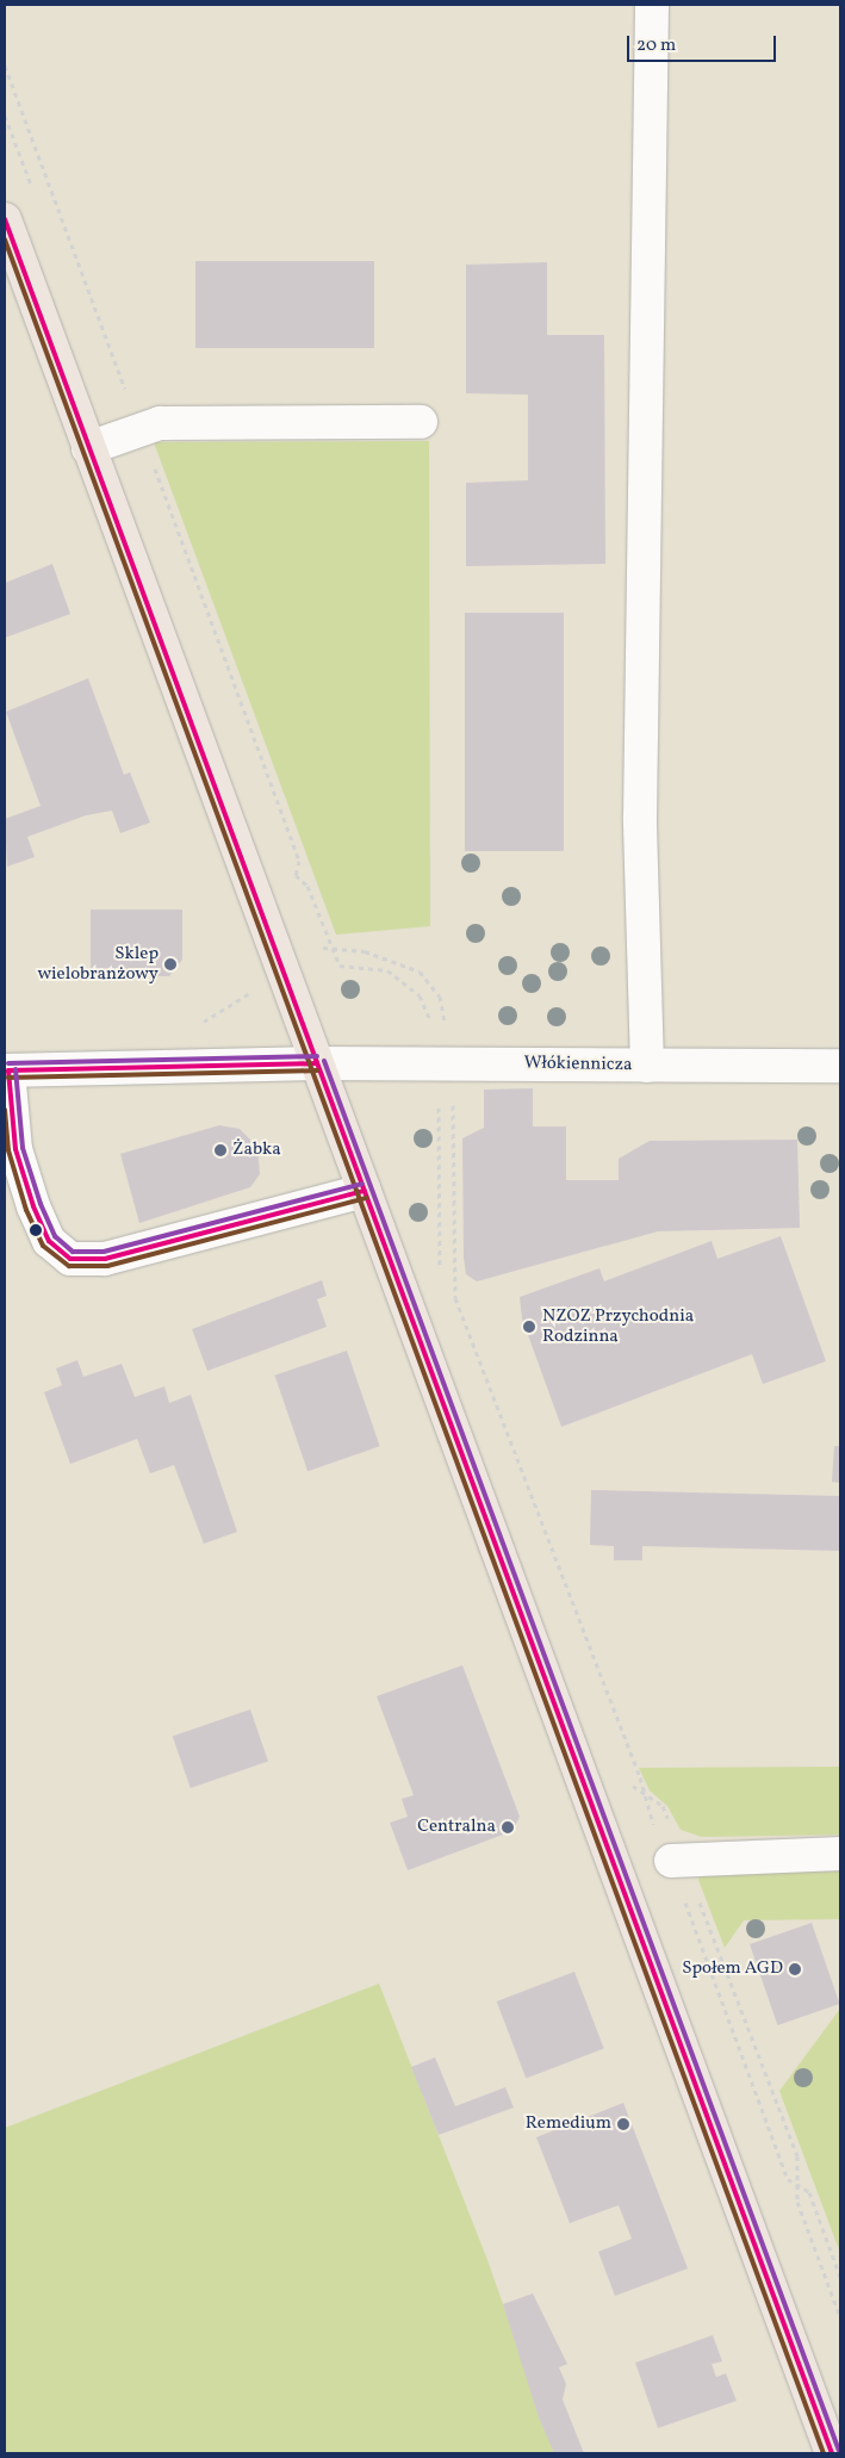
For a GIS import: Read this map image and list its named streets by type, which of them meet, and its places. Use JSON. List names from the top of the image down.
{
  "streets": {
    "street": ["Włókiennicza"]
  },
  "places": [
    "Sklep wielobranżowy",
    "Żabka",
    "NZOZ Przychodnia Rodzinna",
    "Centralna",
    "Społem AGD",
    "Remedium"
  ],
  "scale_bar": "20 m"
}
